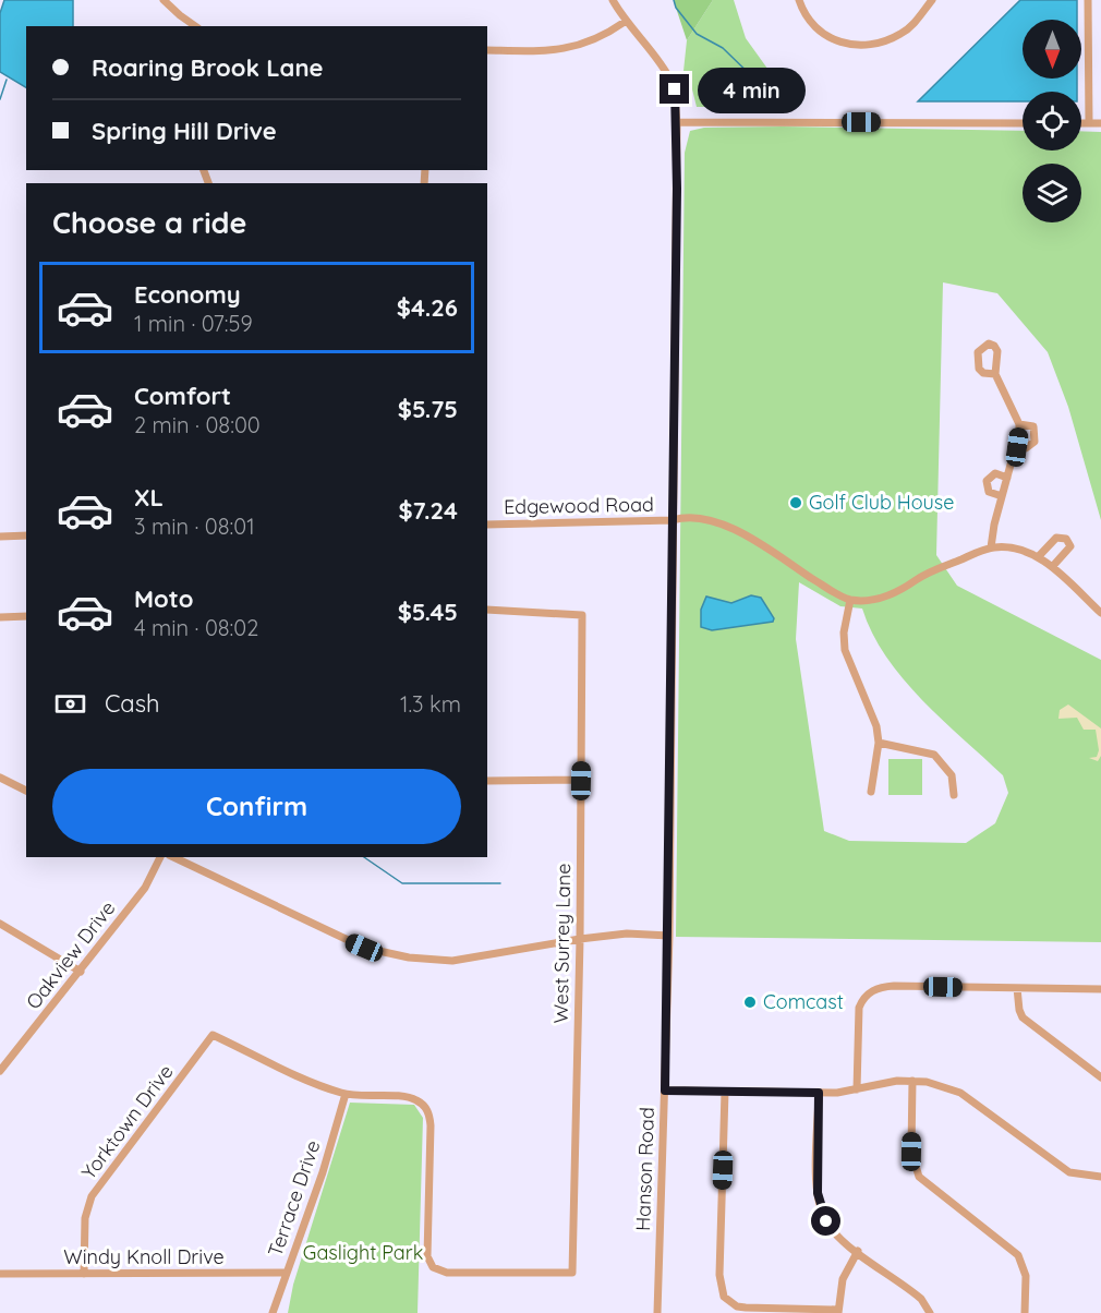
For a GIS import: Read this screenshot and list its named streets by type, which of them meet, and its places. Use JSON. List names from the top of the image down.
{
  "streets": {
    "street": [
      "Edgewood Road",
      "West Surrey Lane",
      "Oakview Drive",
      "Yorktown Drive",
      "Hanson Road",
      "Terrace Drive",
      "Windy Knoll Drive"
    ]
  },
  "crossings": [
    ["Edgewood Road", "Hanson Road"],
    ["West Surrey Lane", "Yorktown Drive"],
    ["West Surrey Lane", "Terrace Drive"],
    ["Yorktown Drive", "Terrace Drive"],
    ["Yorktown Drive", "Windy Knoll Drive"],
    ["Terrace Drive", "Windy Knoll Drive"]
  ],
  "parks": ["Gaslight Park"],
  "places": ["Golf Club House", "Comcast"],
  "north": "bottom",
  "page": {
    "banner": ["Roaring Brook Lane", "Spring Hill Drive"],
    "bubble": "4 min",
    "heading": "Choose a ride",
    "list": [
      {
        "name": "Economy",
        "note": "1 min · 07:59",
        "value": "$4.26"
      },
      {
        "name": "Comfort",
        "note": "2 min · 08:00",
        "value": "$5.75"
      },
      {
        "name": "XL",
        "note": "3 min · 08:01",
        "value": "$7.24"
      },
      {
        "name": "Moto",
        "note": "4 min · 08:02",
        "value": "$5.45"
      }
    ],
    "pay": ["Cash", "1.3 km"],
    "buttons": "Confirm"
  }
}
